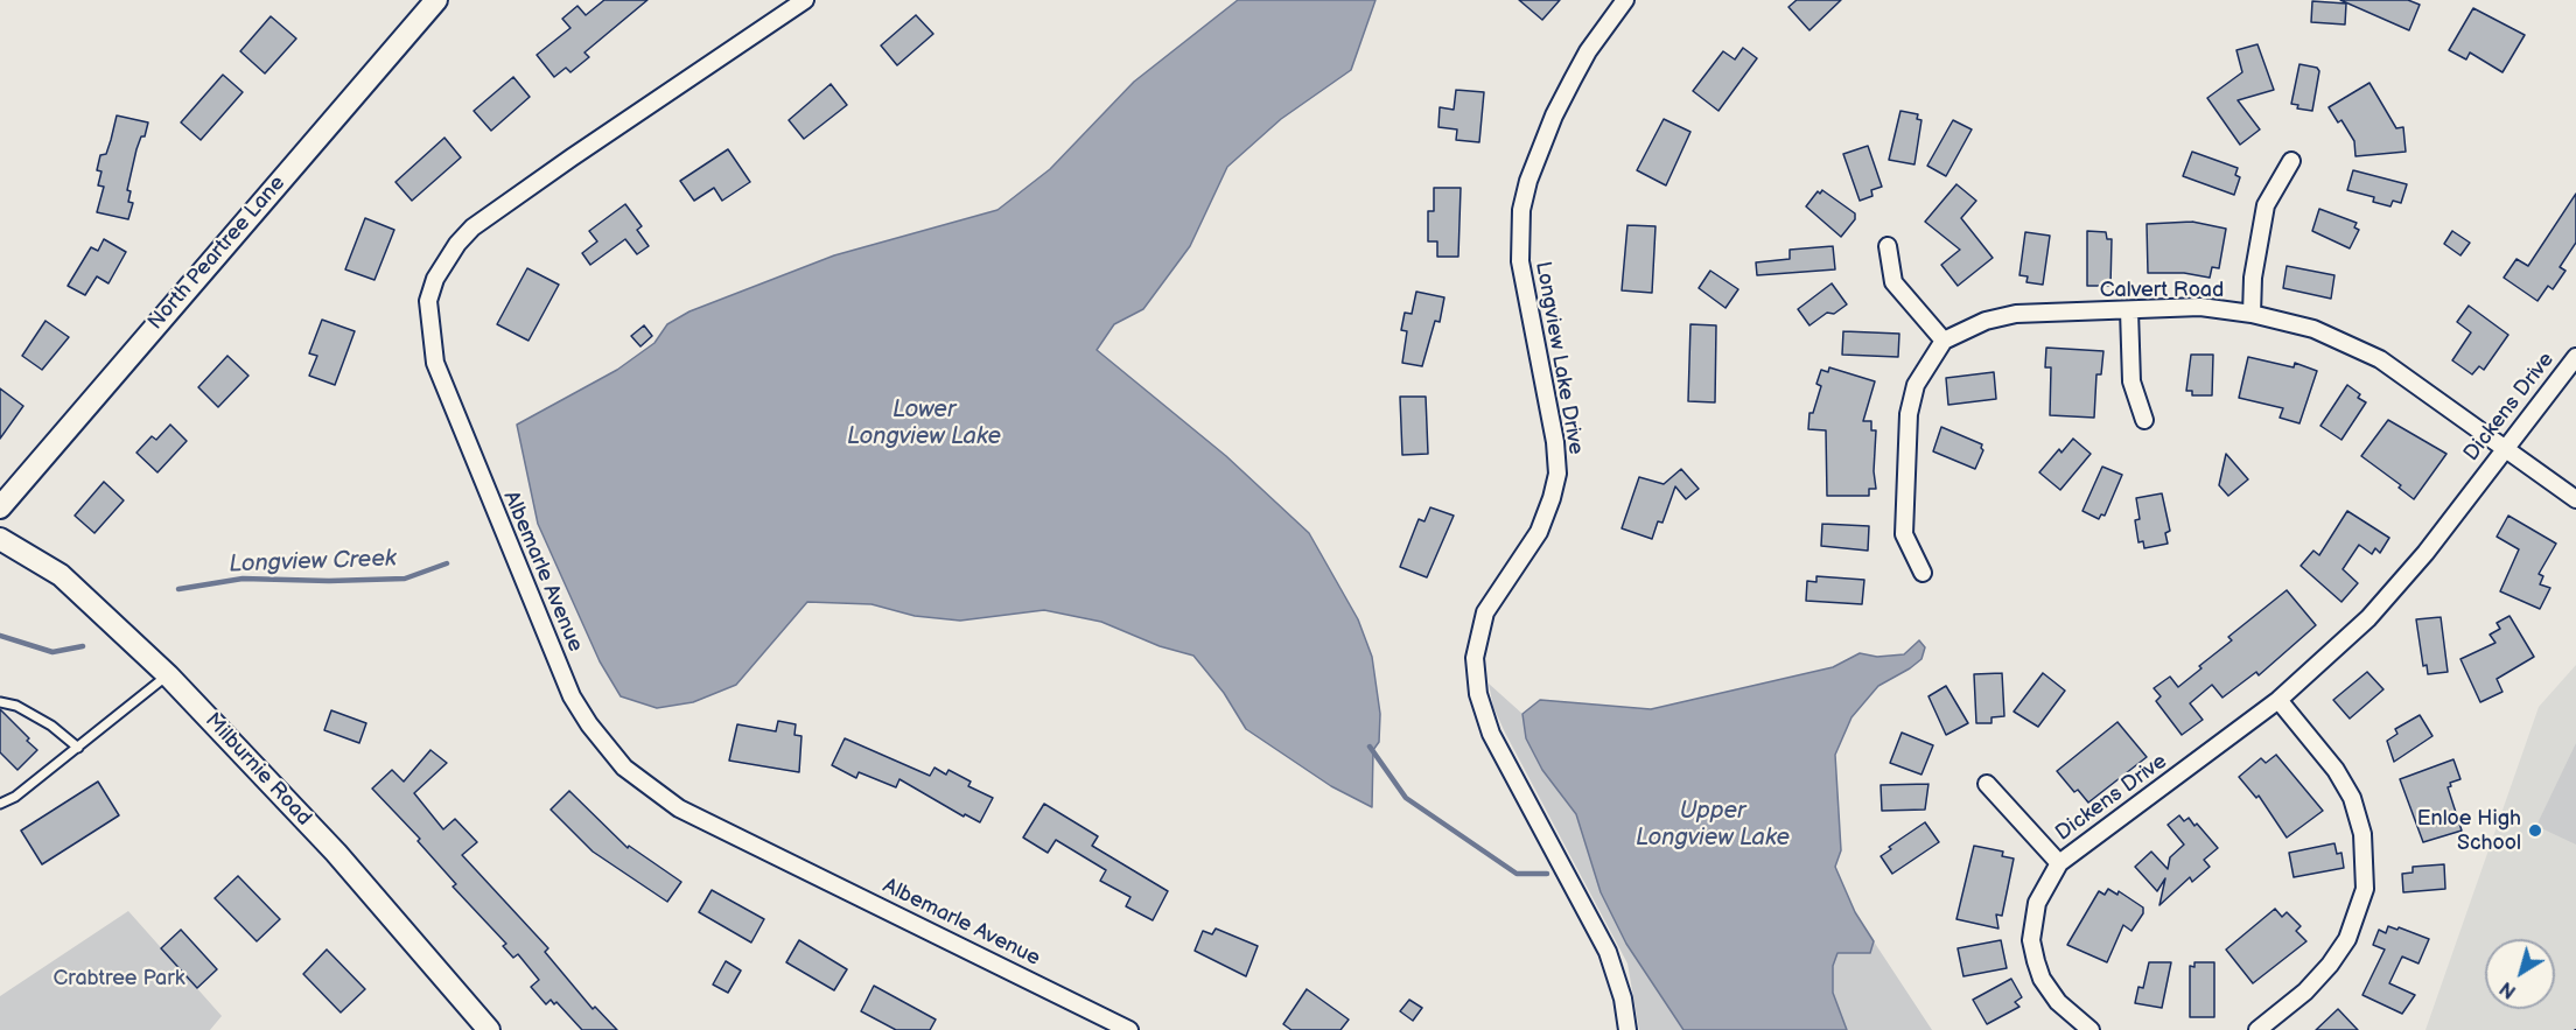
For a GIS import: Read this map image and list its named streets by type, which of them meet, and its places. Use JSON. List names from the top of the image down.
{
  "streets": {
    "street": [
      "North Peartree Lane",
      "Calvert Road",
      "Longview Lake Drive",
      "Dickens Drive",
      "Albemarle Avenue",
      "Milburnie Road"
    ]
  },
  "crossings": [
    ["Calvert Road", "Dickens Drive"]
  ],
  "water": ["Lower Longview Lake", "Longview Creek", "Upper Longview Lake"],
  "parks": ["Crabtree Park"],
  "places": ["Enloe High School"],
  "north": "bottom left"
}
